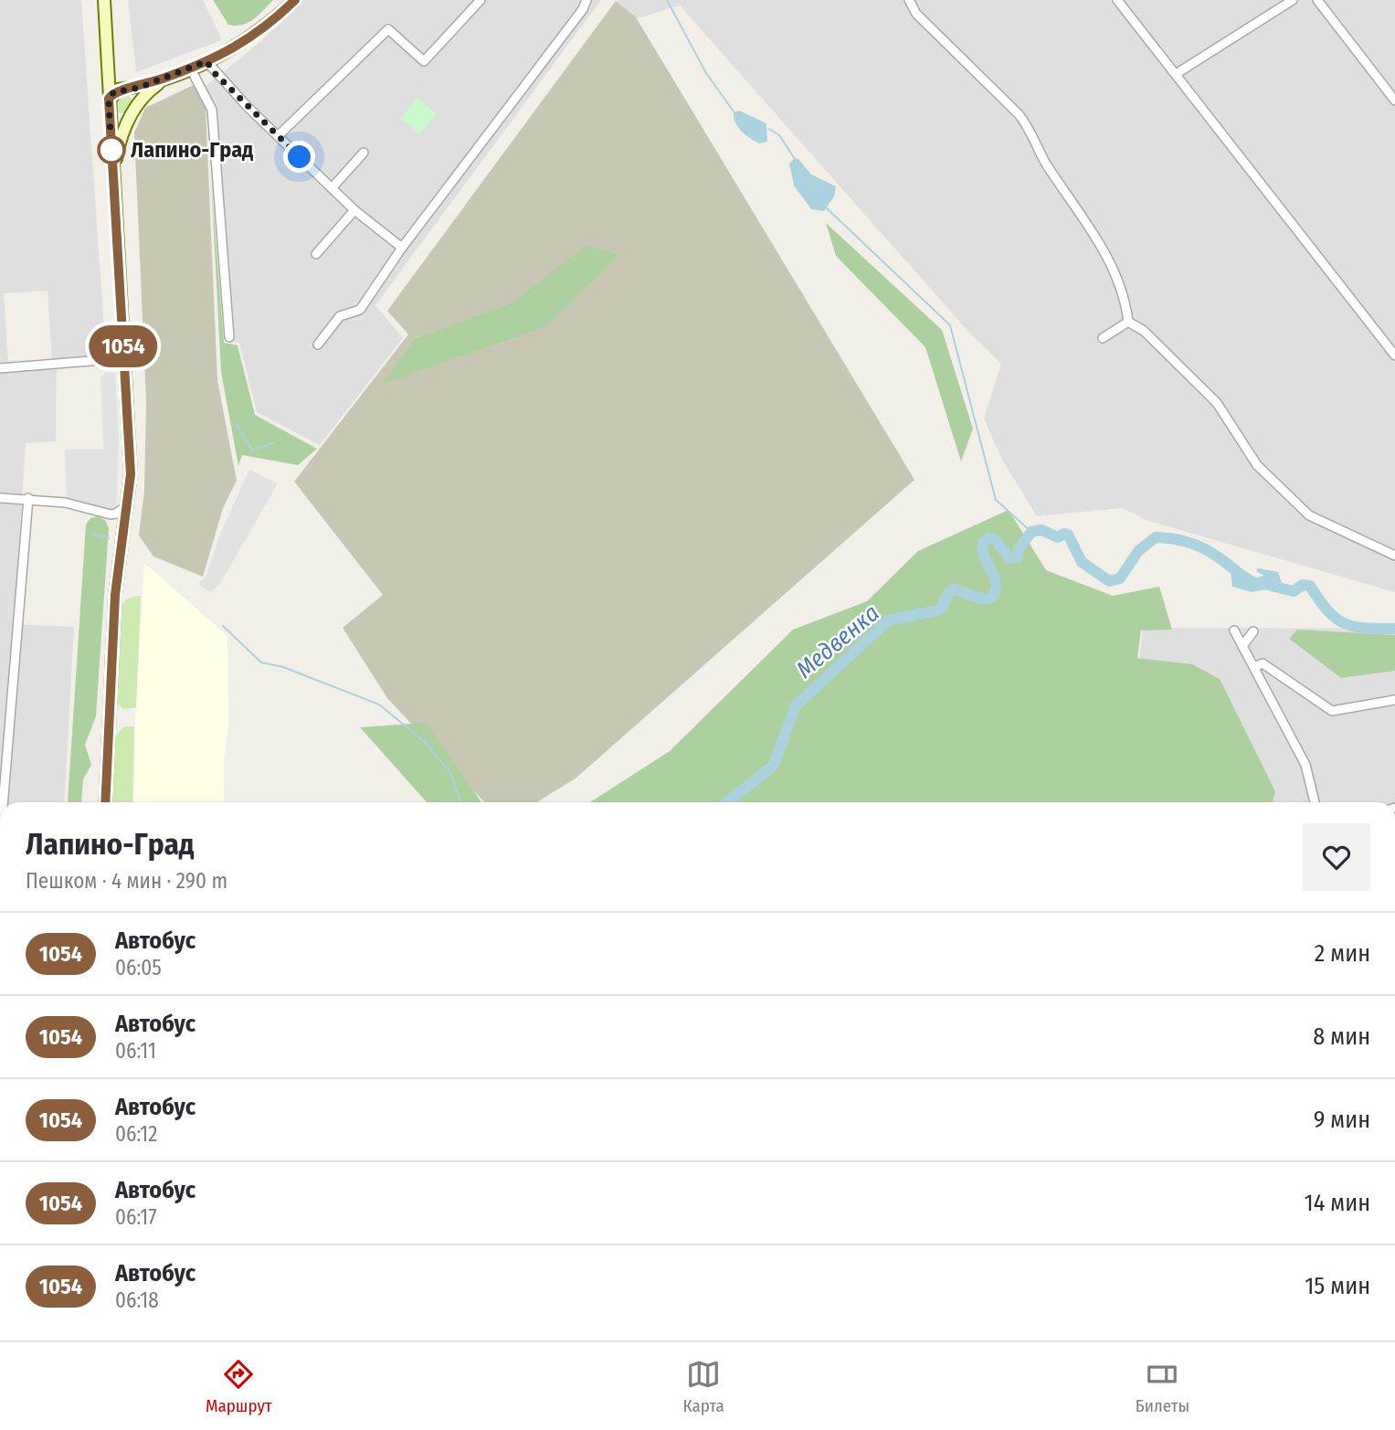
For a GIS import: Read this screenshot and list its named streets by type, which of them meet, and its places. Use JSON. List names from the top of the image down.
{
  "water": ["Медвенка"],
  "places": ["Лапино-Град"],
  "lines": ["bus line 1054"],
  "page": {
    "on_map": "1054",
    "heading": ["Лапино-Град", "Пешком · 4 мин · 290 m"],
    "list": [
      {
        "mark": "1054",
        "name": "Автобус",
        "note": "06:05",
        "value": "2 мин"
      },
      {
        "mark": "1054",
        "name": "Автобус",
        "note": "06:11",
        "value": "8 мин"
      },
      {
        "mark": "1054",
        "name": "Автобус",
        "note": "06:12",
        "value": "9 мин"
      },
      {
        "mark": "1054",
        "name": "Автобус",
        "note": "06:17",
        "value": "14 мин"
      },
      {
        "mark": "1054",
        "name": "Автобус",
        "note": "06:18",
        "value": "15 мин"
      }
    ],
    "tabs": ["Маршрут", "Карта", "Билеты"]
  }
}
